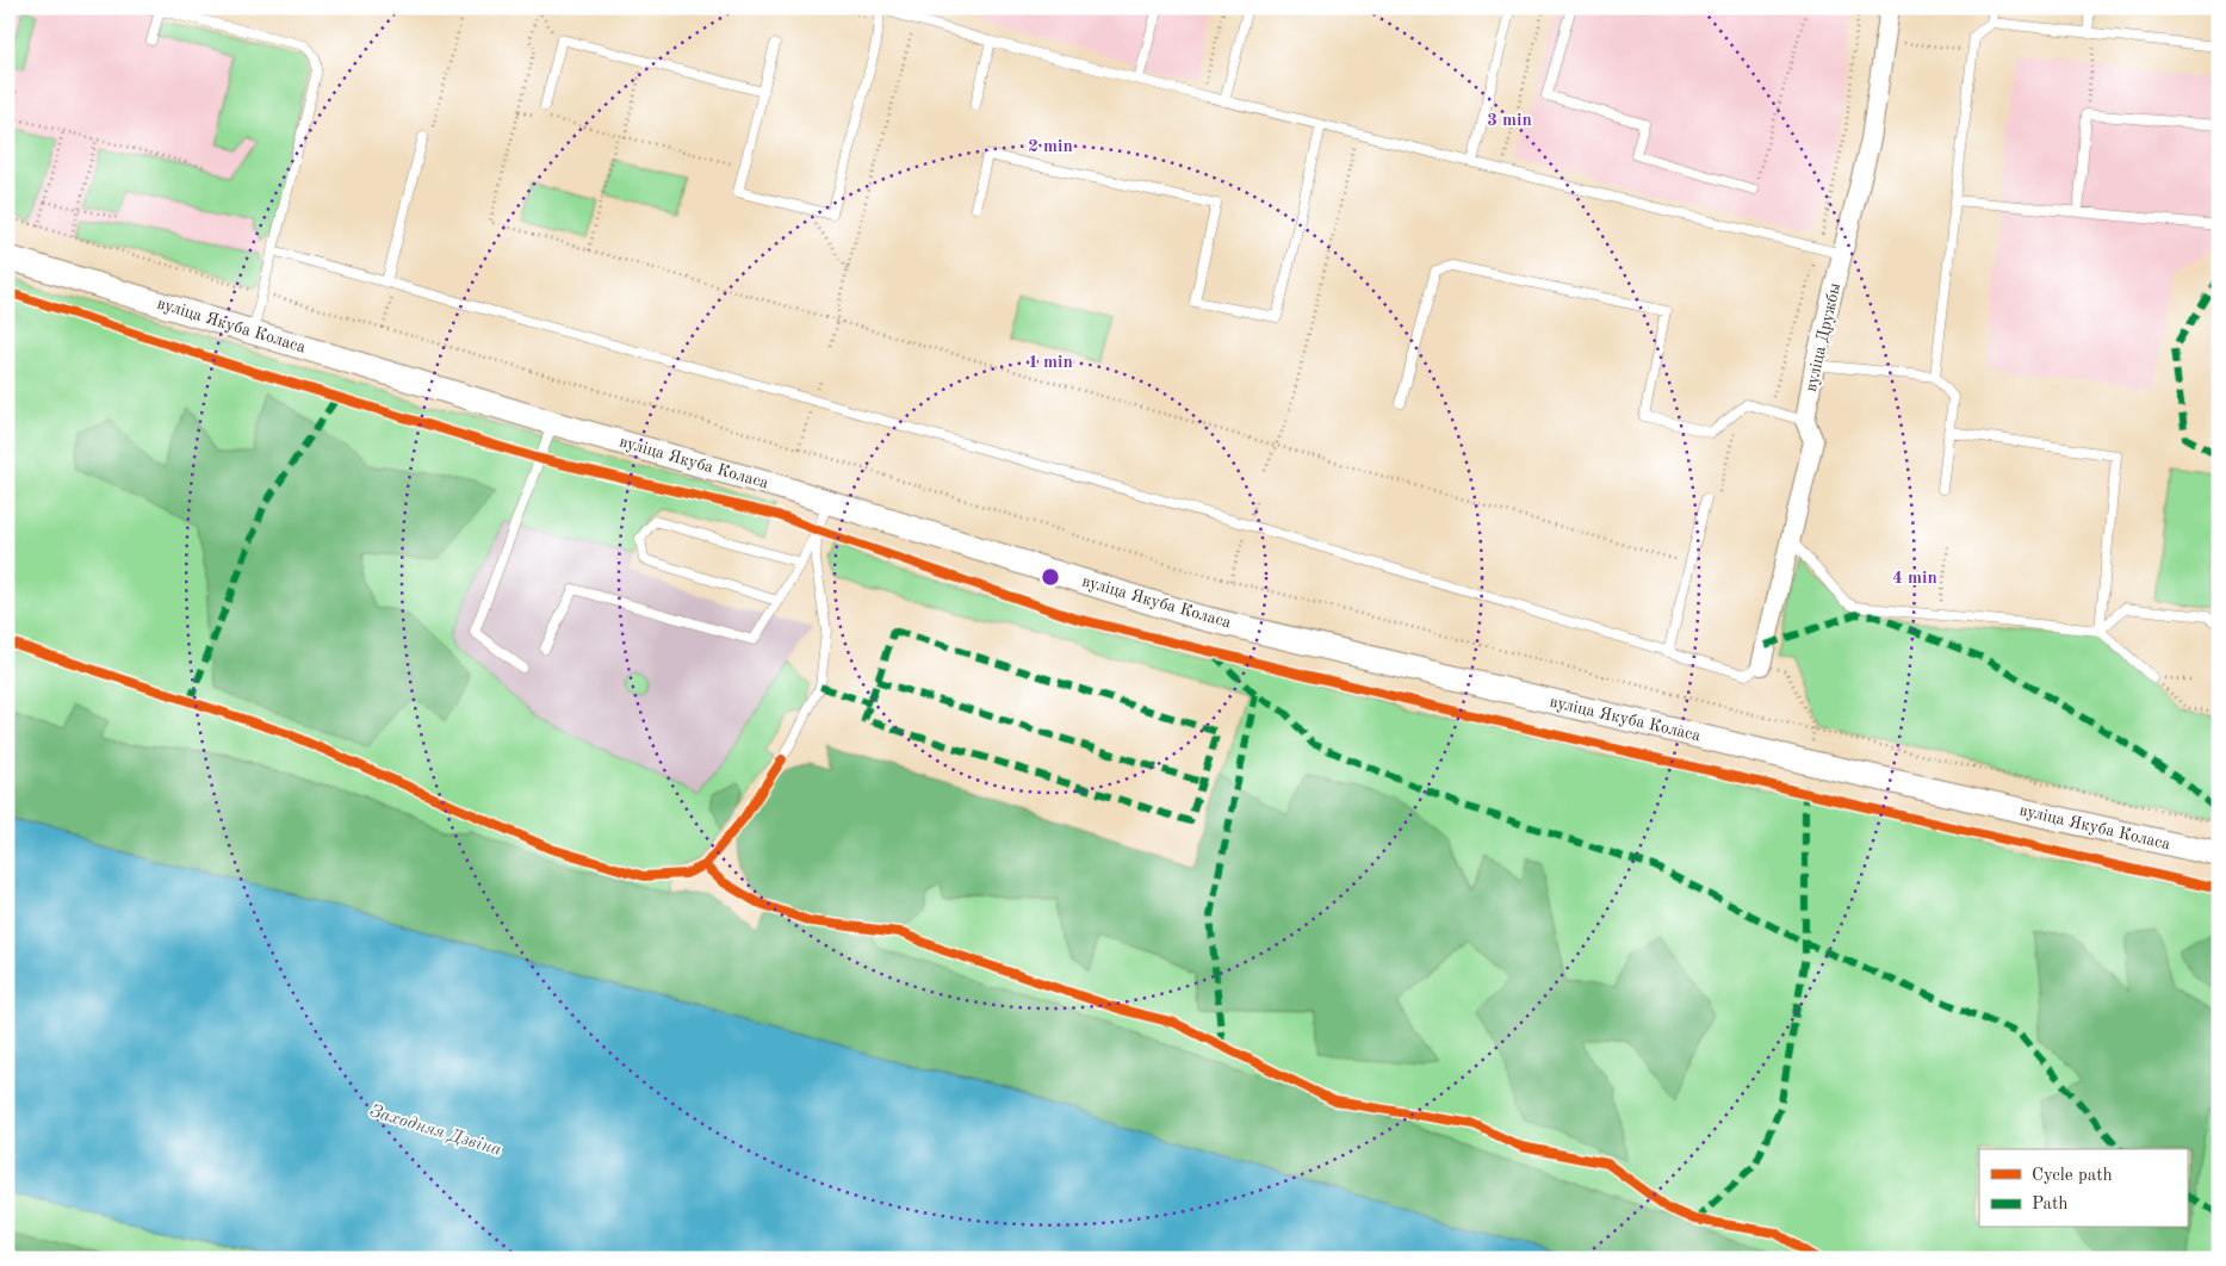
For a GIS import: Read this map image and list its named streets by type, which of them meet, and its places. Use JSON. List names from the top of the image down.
{
  "streets": {
    "street": ["вуліца Якуба Коласа", "вуліца Дружбы"]
  },
  "water": ["Заходняя Дзвіна"],
  "legend": ["Cycle path", "Path"],
  "rings": [
    "3 min",
    "2 min",
    "1 min",
    "4 min"
  ]
}
